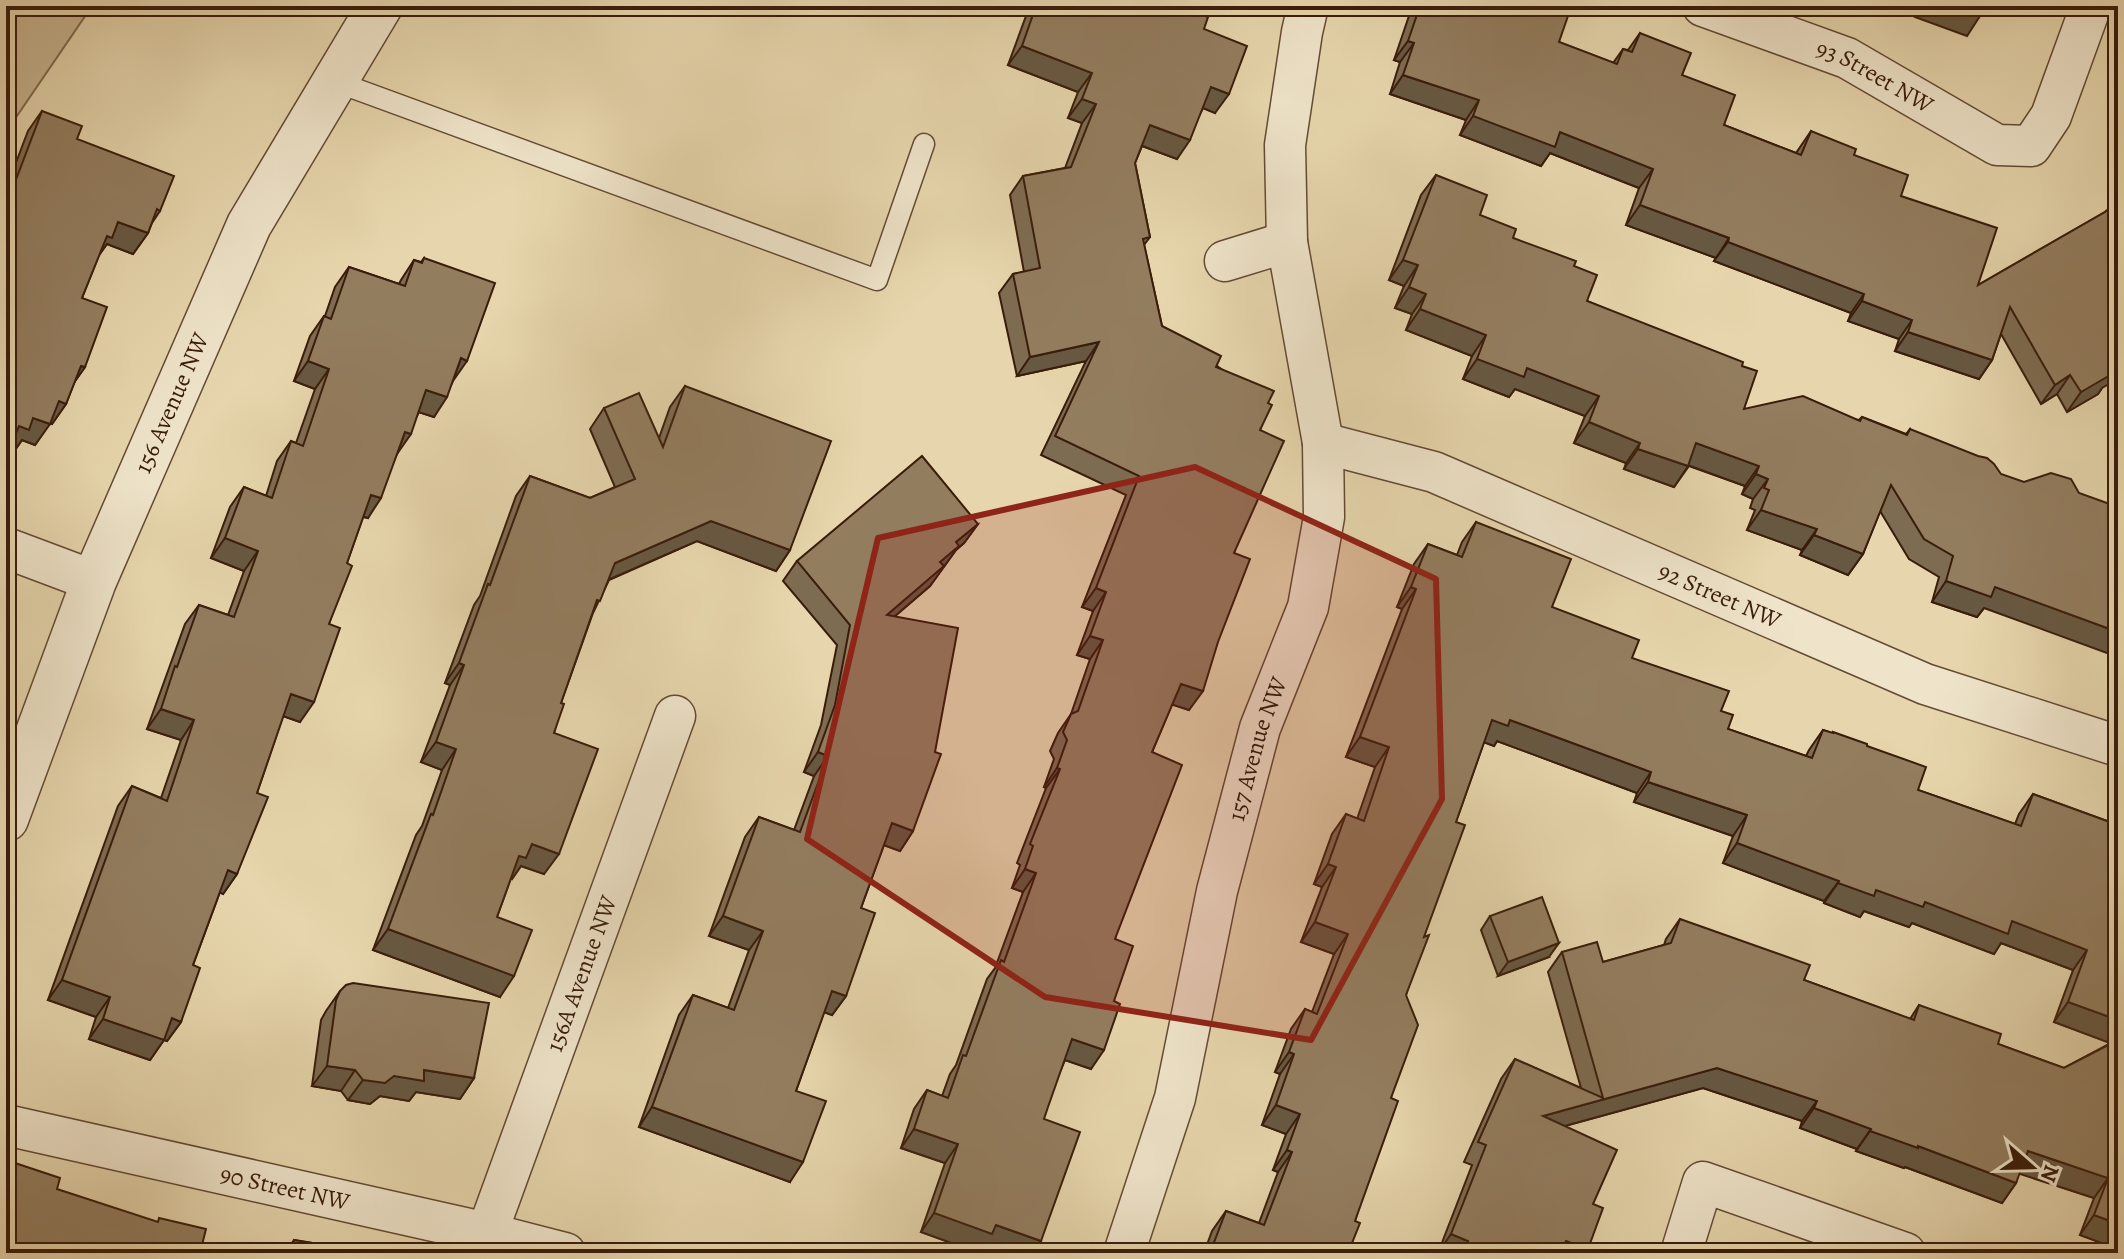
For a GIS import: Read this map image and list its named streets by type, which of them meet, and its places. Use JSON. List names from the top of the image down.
{
  "streets": {
    "street": [
      "93 Street NW",
      "156 Avenue NW",
      "92 Street NW",
      "157 Avenue NW",
      "156A Avenue NW",
      "90 Street NW"
    ]
  },
  "crossings": [
    ["92 Street NW", "157 Avenue NW"],
    ["156A Avenue NW", "90 Street NW"]
  ],
  "north": "right"
}
